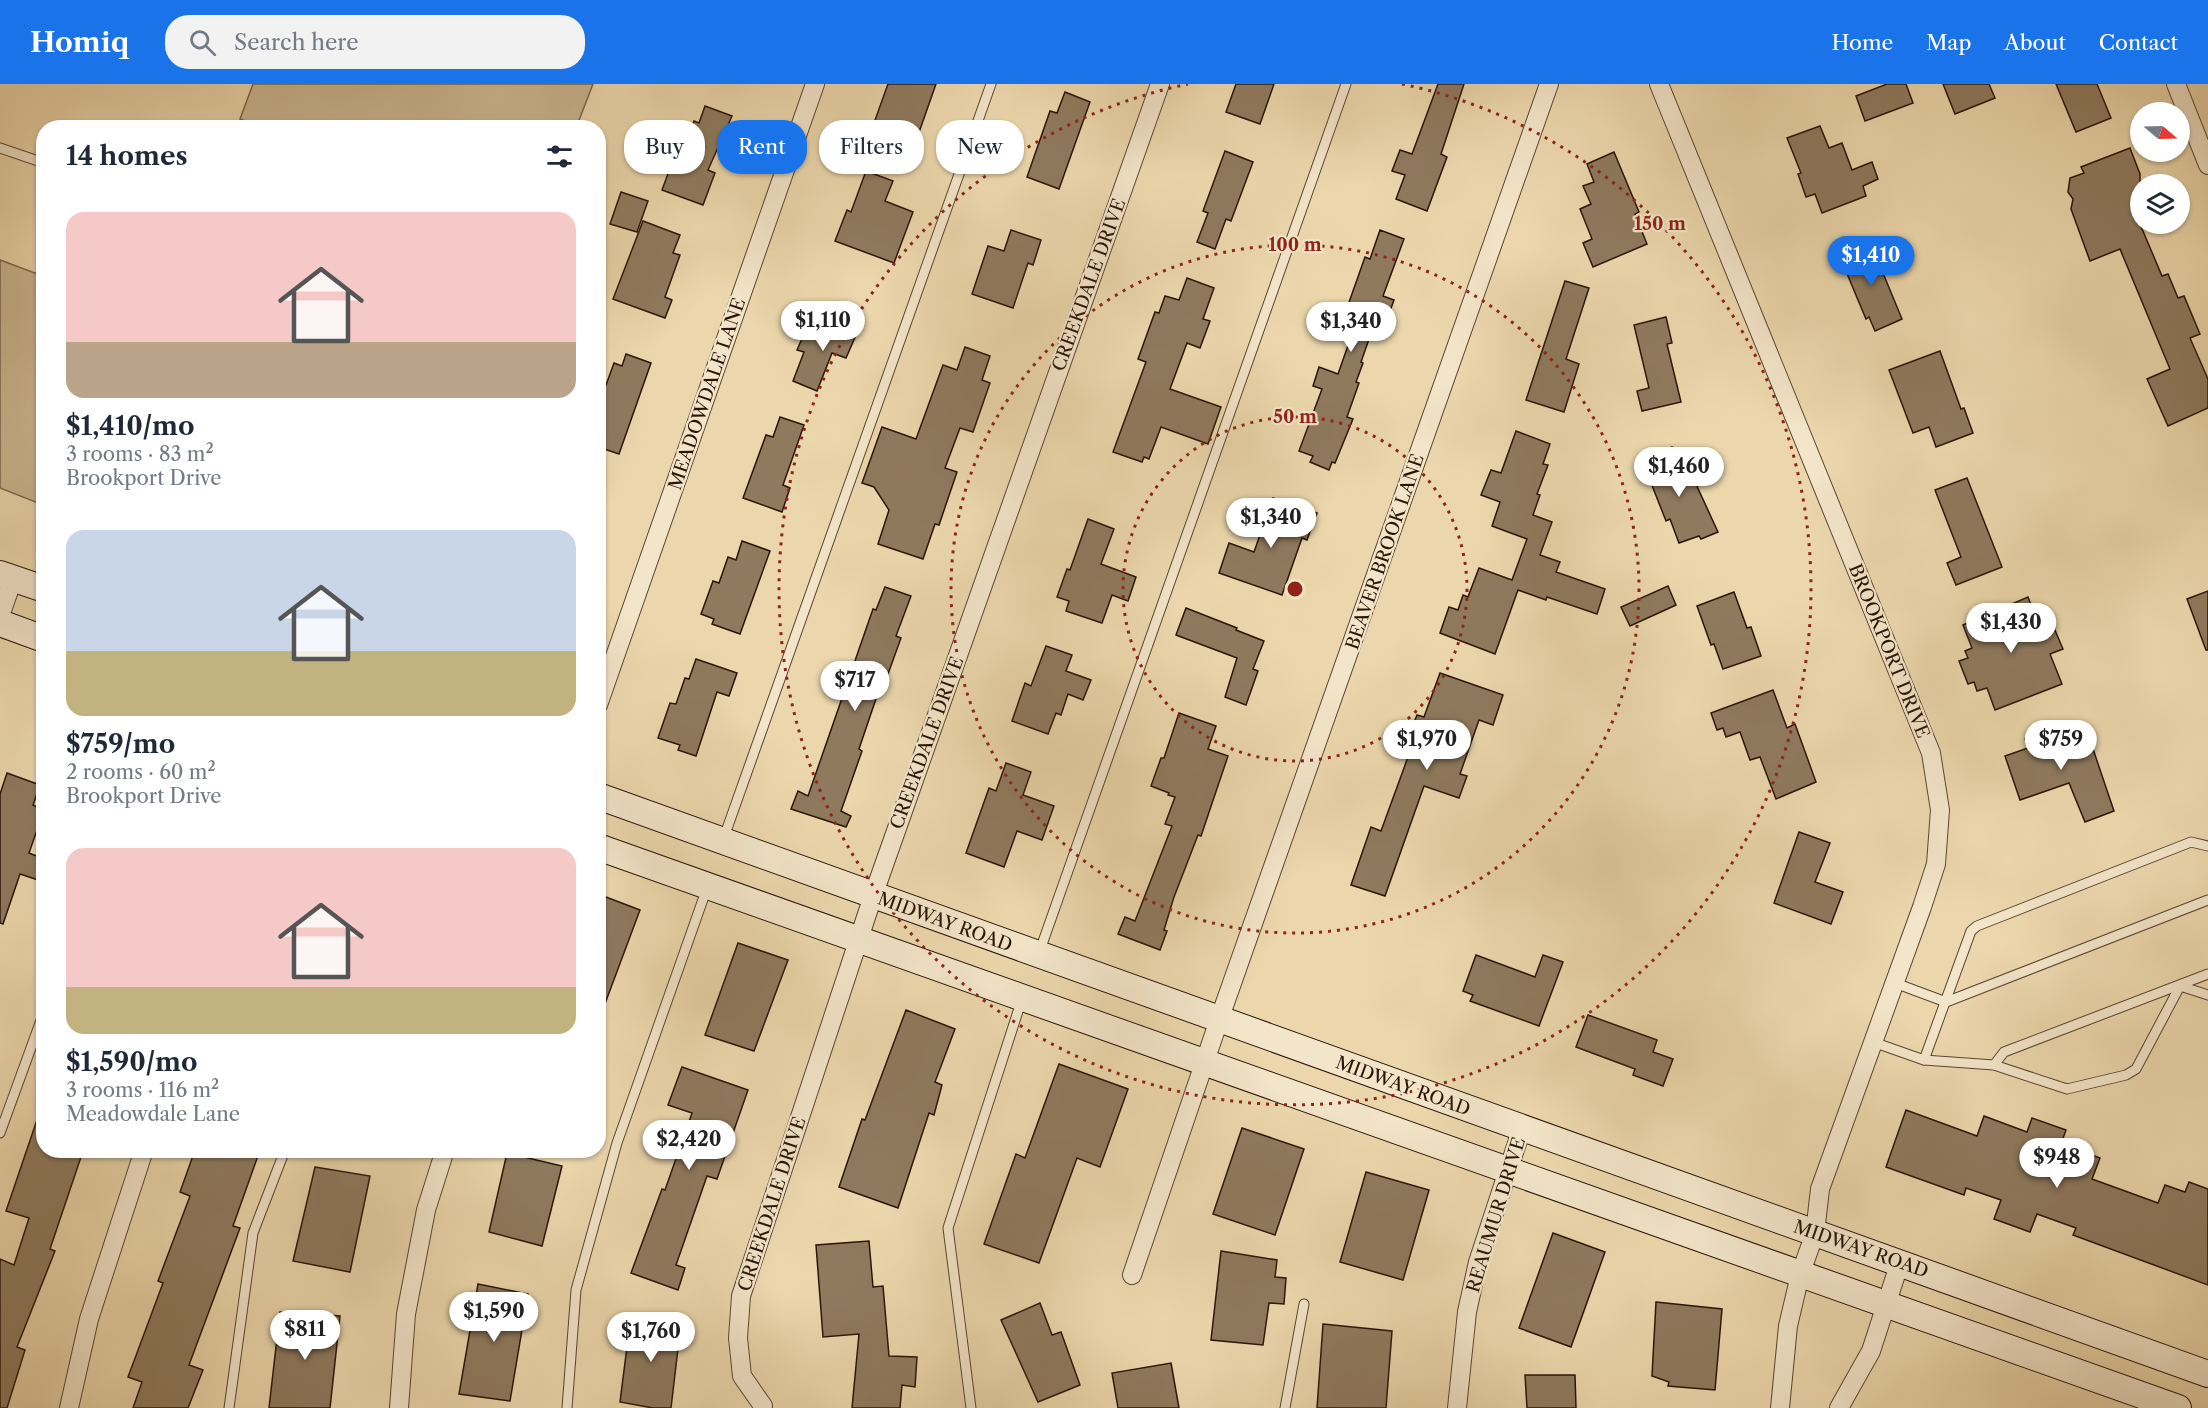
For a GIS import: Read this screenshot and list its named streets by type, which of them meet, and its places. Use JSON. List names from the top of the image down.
{
  "streets": {
    "main road": ["MIDWAY ROAD"],
    "street": [
      "CREEKDALE DRIVE",
      "MEADOWDALE LANE",
      "BEAVER BROOK LANE",
      "BROOKPORT DRIVE",
      "REAUMUR DRIVE"
    ]
  },
  "crossings": [
    ["CREEKDALE DRIVE", "MIDWAY ROAD"],
    ["BEAVER BROOK LANE", "MIDWAY ROAD"],
    ["BROOKPORT DRIVE", "MIDWAY ROAD"],
    ["MIDWAY ROAD", "REAUMUR DRIVE"]
  ],
  "north": "right",
  "page": {
    "header": "Homiq",
    "search": "Search here",
    "nav": [
      "Home",
      "Map",
      "About",
      "Contact"
    ],
    "chip": [
      "Buy",
      "Rent",
      "Filters",
      "New"
    ],
    "heading": "14 homes",
    "list": [
      {
        "name": "$1,410/mo",
        "note": "3 rooms · 83 m² · Brookport Drive"
      },
      {
        "name": "$759/mo",
        "note": "2 rooms · 60 m² · Brookport Drive"
      },
      {
        "name": "$1,590/mo",
        "note": "3 rooms · 116 m² · Meadowdale Lane"
      }
    ],
    "price": [
      "$1,410",
      "$1,110",
      "$1,340",
      "$1,460",
      "$1,340",
      "$1,430",
      "$717",
      "$1,970",
      "$759",
      "$2,420",
      "$948",
      "$1,590",
      "$811",
      "$1,760"
    ]
  },
  "rings": ["150 m", "100 m", "50 m"]
}
